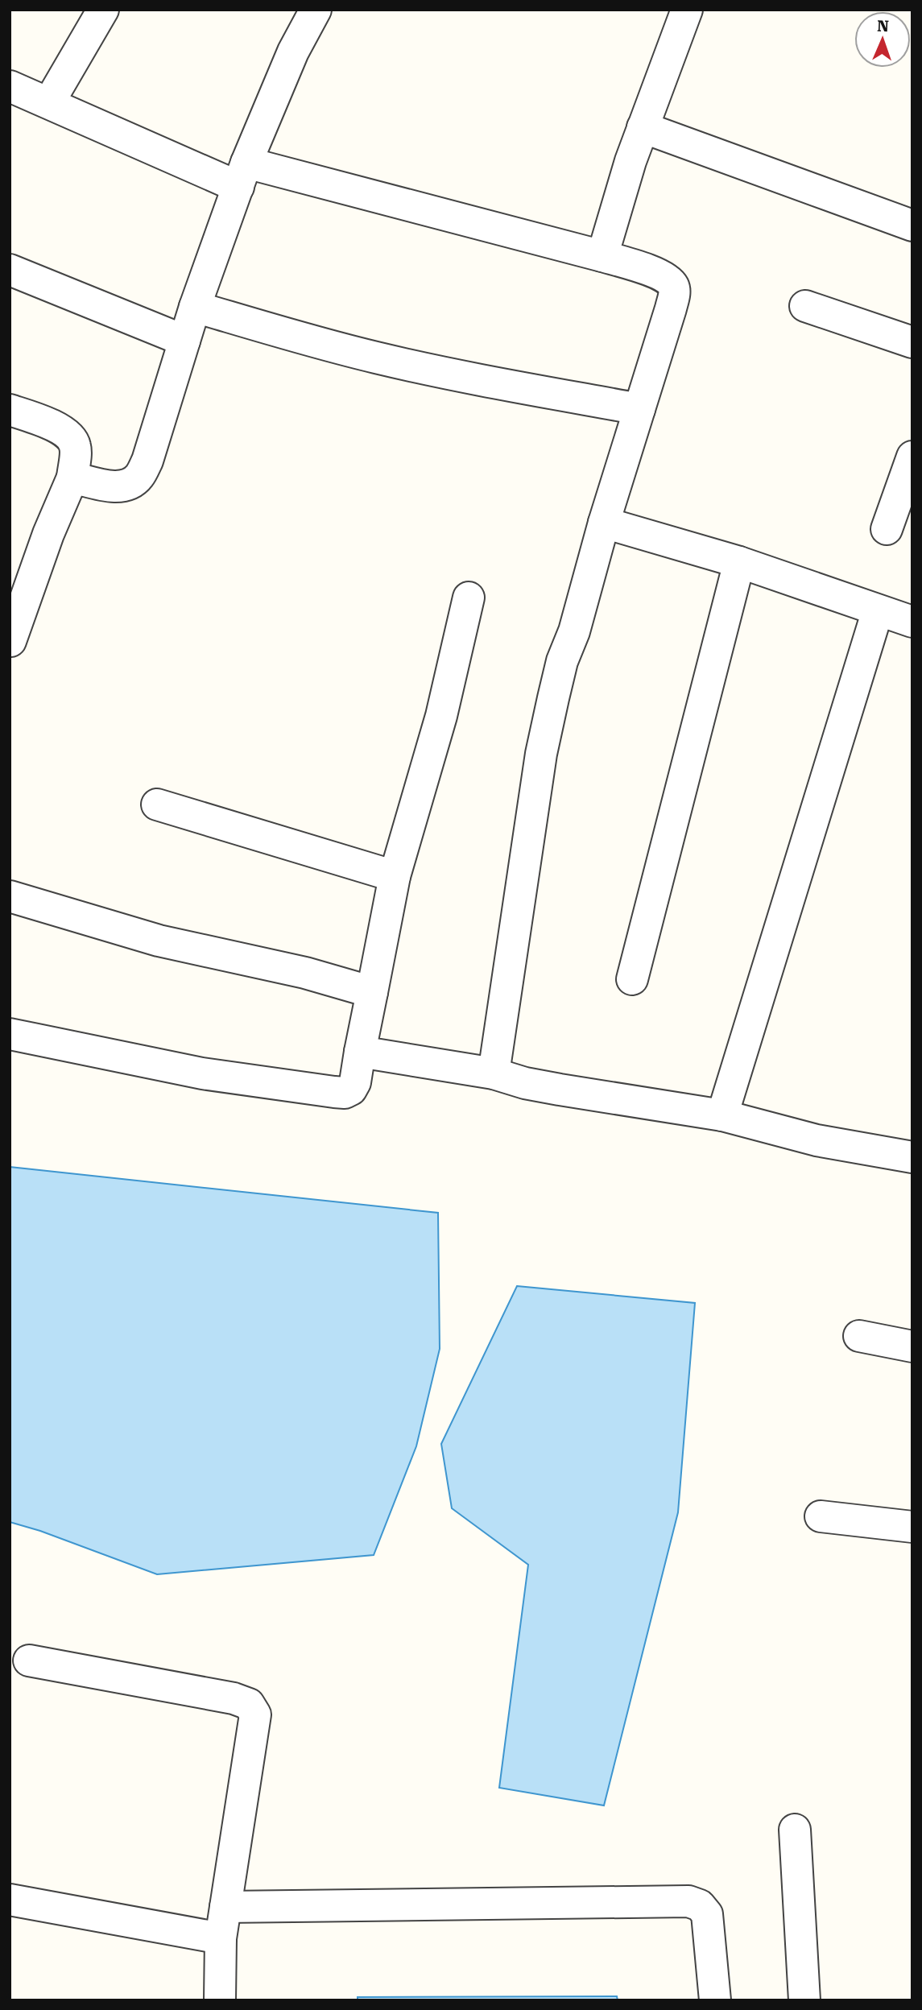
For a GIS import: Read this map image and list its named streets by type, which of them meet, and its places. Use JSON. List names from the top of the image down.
{
  "north": "top"
}
